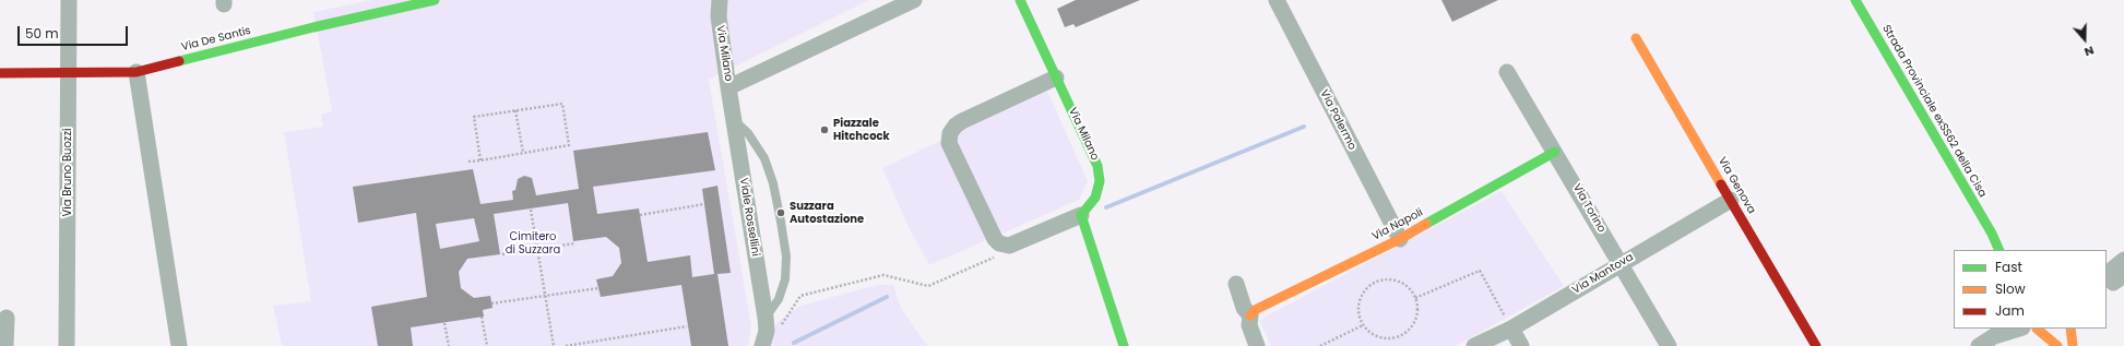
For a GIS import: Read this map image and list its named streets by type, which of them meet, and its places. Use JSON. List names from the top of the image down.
{
  "streets": {
    "street": [
      "Via De Santis",
      "Via Milano",
      "Strada Provinciale exSS62 della Cisa",
      "Via Palermo",
      "Via Bruno Buozzi",
      "Via Genova",
      "Via Torino",
      "Viale Rossellini",
      "Via Napoli",
      "Via Mantova"
    ]
  },
  "crossings": [
    ["Via De Santis", "Via Bruno Buozzi"],
    ["Via Milano", "Viale Rossellini"],
    ["Via Palermo", "Via Napoli"],
    ["Via Genova", "Via Mantova"],
    ["Via Torino", "Via Napoli"],
    ["Via Torino", "Via Mantova"]
  ],
  "parks": ["Cimitero di Suzzara"],
  "places": ["Piazzale Hitchcock", "Suzzara Autostazione"],
  "legend": ["Fast", "Slow", "Jam"],
  "scale_bar": "50 m",
  "north": "bottom"
}
